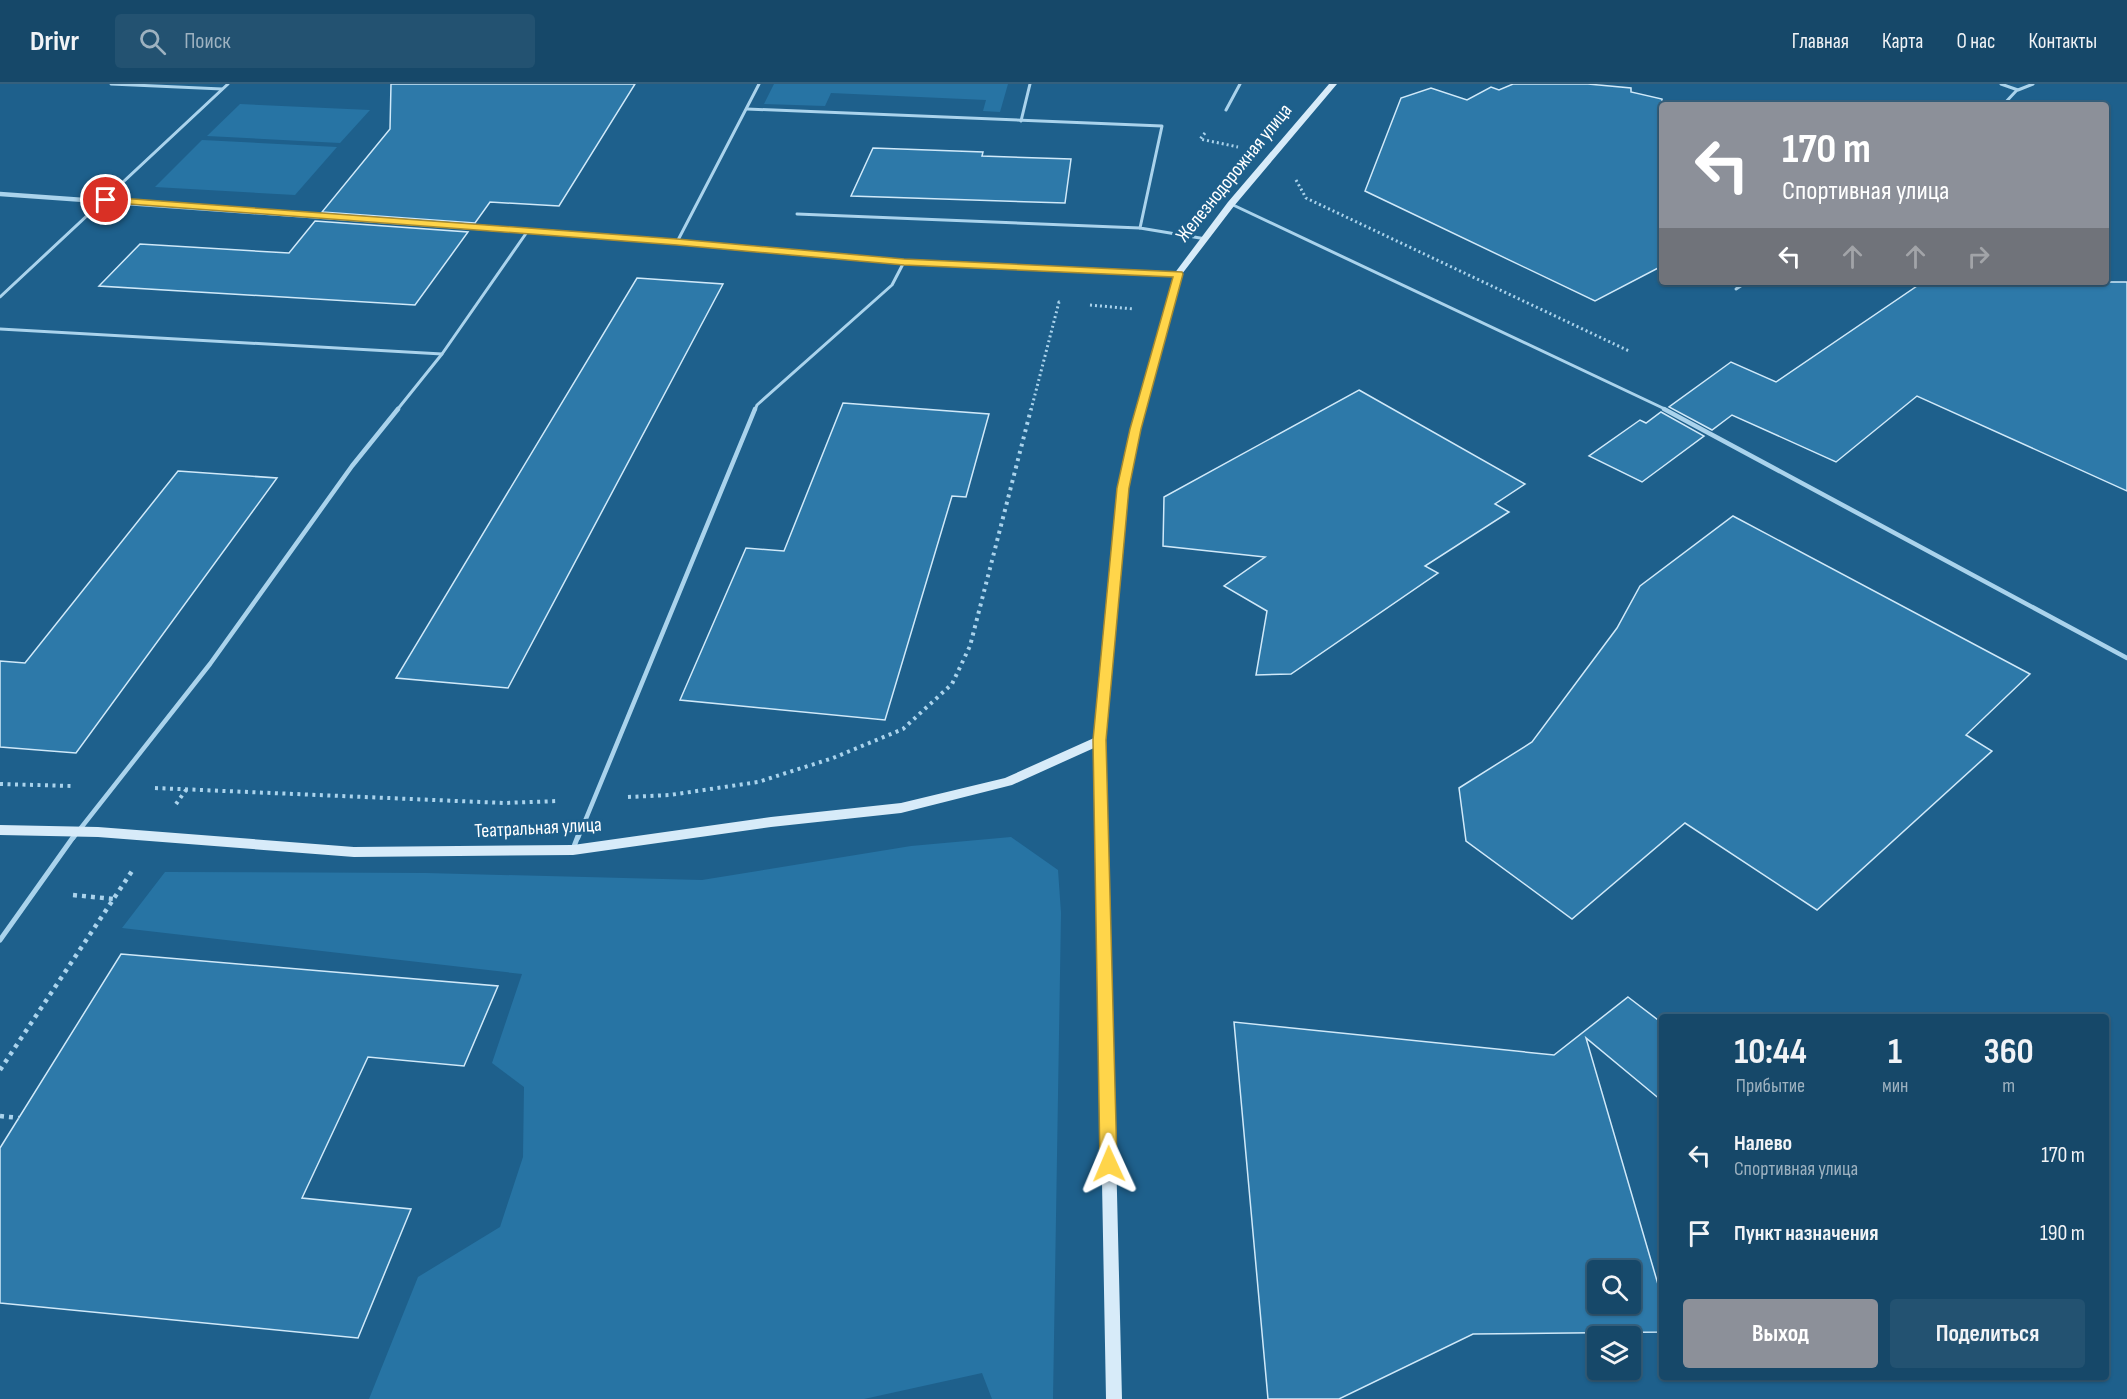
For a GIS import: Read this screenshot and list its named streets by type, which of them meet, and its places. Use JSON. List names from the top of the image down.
{
  "streets": {
    "main road": ["Железнодорожная улица", "Театральная улица"]
  },
  "crossings": [
    ["Железнодорожная улица", "Театральная улица"]
  ],
  "page": {
    "header": "Drivr",
    "search": "Поиск",
    "nav": [
      "Главная",
      "Карта",
      "О нас",
      "Контакты"
    ],
    "turn": ["170 m", "Спортивная улица"],
    "eta": [
      "10:44",
      "Прибытие",
      "1",
      "мин",
      "360",
      "m"
    ],
    "list": [
      {
        "name": "Налево",
        "note": "Спортивная улица",
        "value": "170 m"
      },
      {
        "name": "Пункт назначения",
        "value": "190 m"
      }
    ],
    "buttons": ["Выход", "Поделиться"]
  }
}
